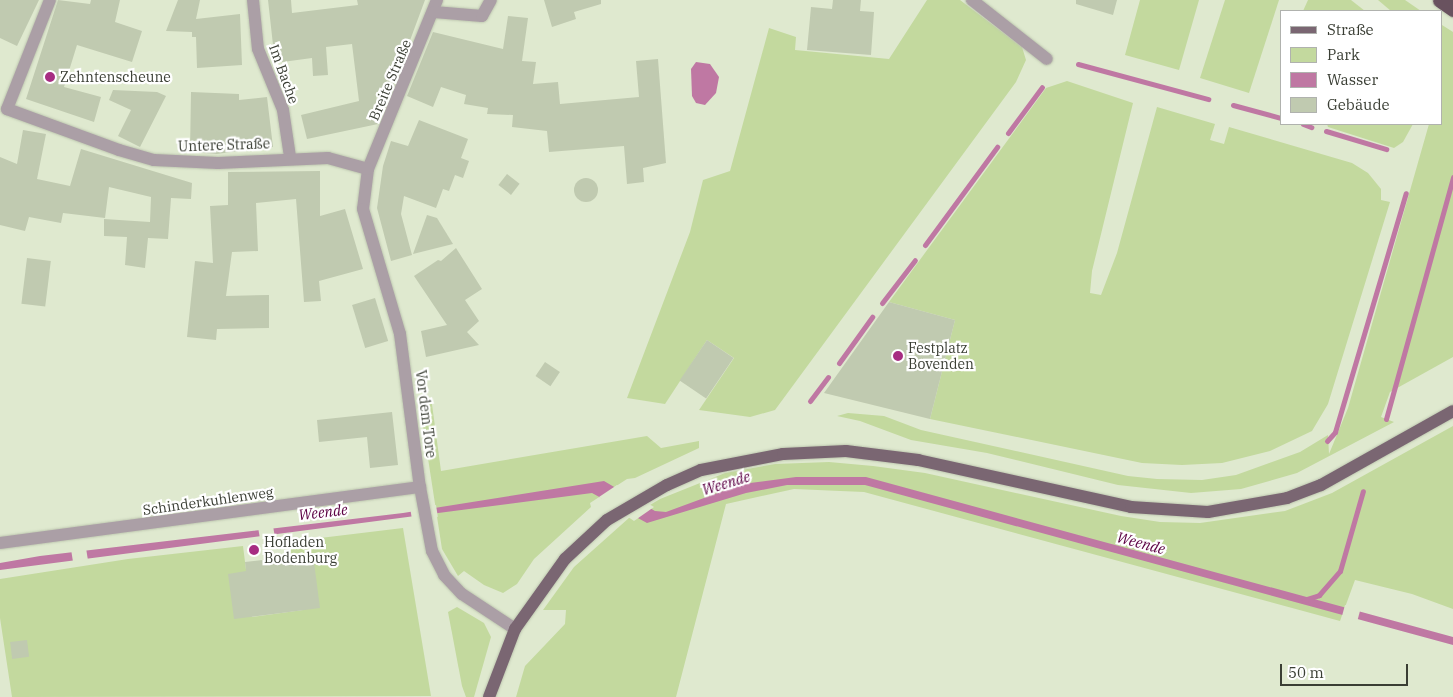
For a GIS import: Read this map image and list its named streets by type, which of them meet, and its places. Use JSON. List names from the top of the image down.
{
  "streets": {
    "street": [
      "Im Bache",
      "Breite Straße",
      "Untere Straße",
      "Vor dem Tore",
      "Schinderkuhlenweg"
    ]
  },
  "crossings": [
    ["Im Bache", "Untere Straße"],
    ["Breite Straße", "Untere Straße"],
    ["Breite Straße", "Vor dem Tore"],
    ["Untere Straße", "Vor dem Tore"],
    ["Vor dem Tore", "Schinderkuhlenweg"]
  ],
  "water": ["Weende"],
  "places": ["Zehntenscheune", "Festplatz Bovenden", "Hofladen Bodenburg"],
  "legend": [
    "Straße",
    "Park",
    "Wasser",
    "Gebäude"
  ],
  "scale_bar": "50 m"
}
